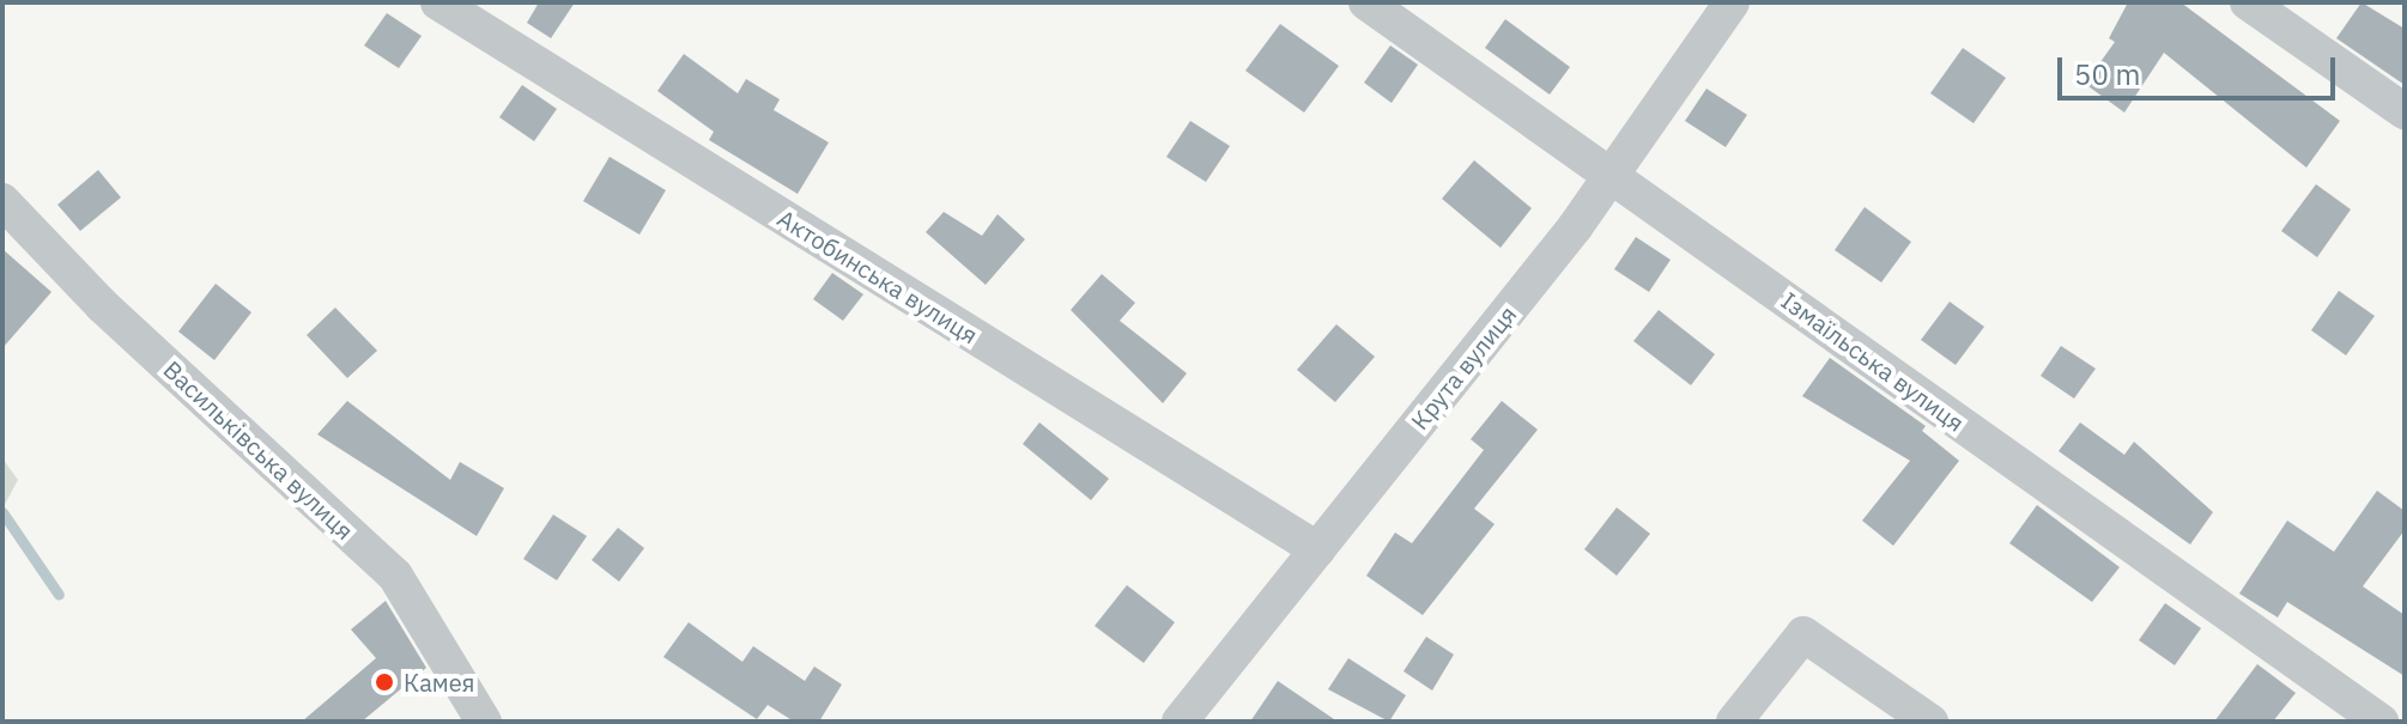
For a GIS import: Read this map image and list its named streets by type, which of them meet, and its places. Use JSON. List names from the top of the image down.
{
  "streets": {
    "street": [
      "Актобинська вулиця",
      "Ізмаїльська вулиця",
      "Крута вулиця",
      "Васильківська вулиця"
    ]
  },
  "crossings": [
    ["Актобинська вулиця", "Крута вулиця"],
    ["Ізмаїльська вулиця", "Крута вулиця"]
  ],
  "places": ["Камея"],
  "scale_bar": "50 m"
}
